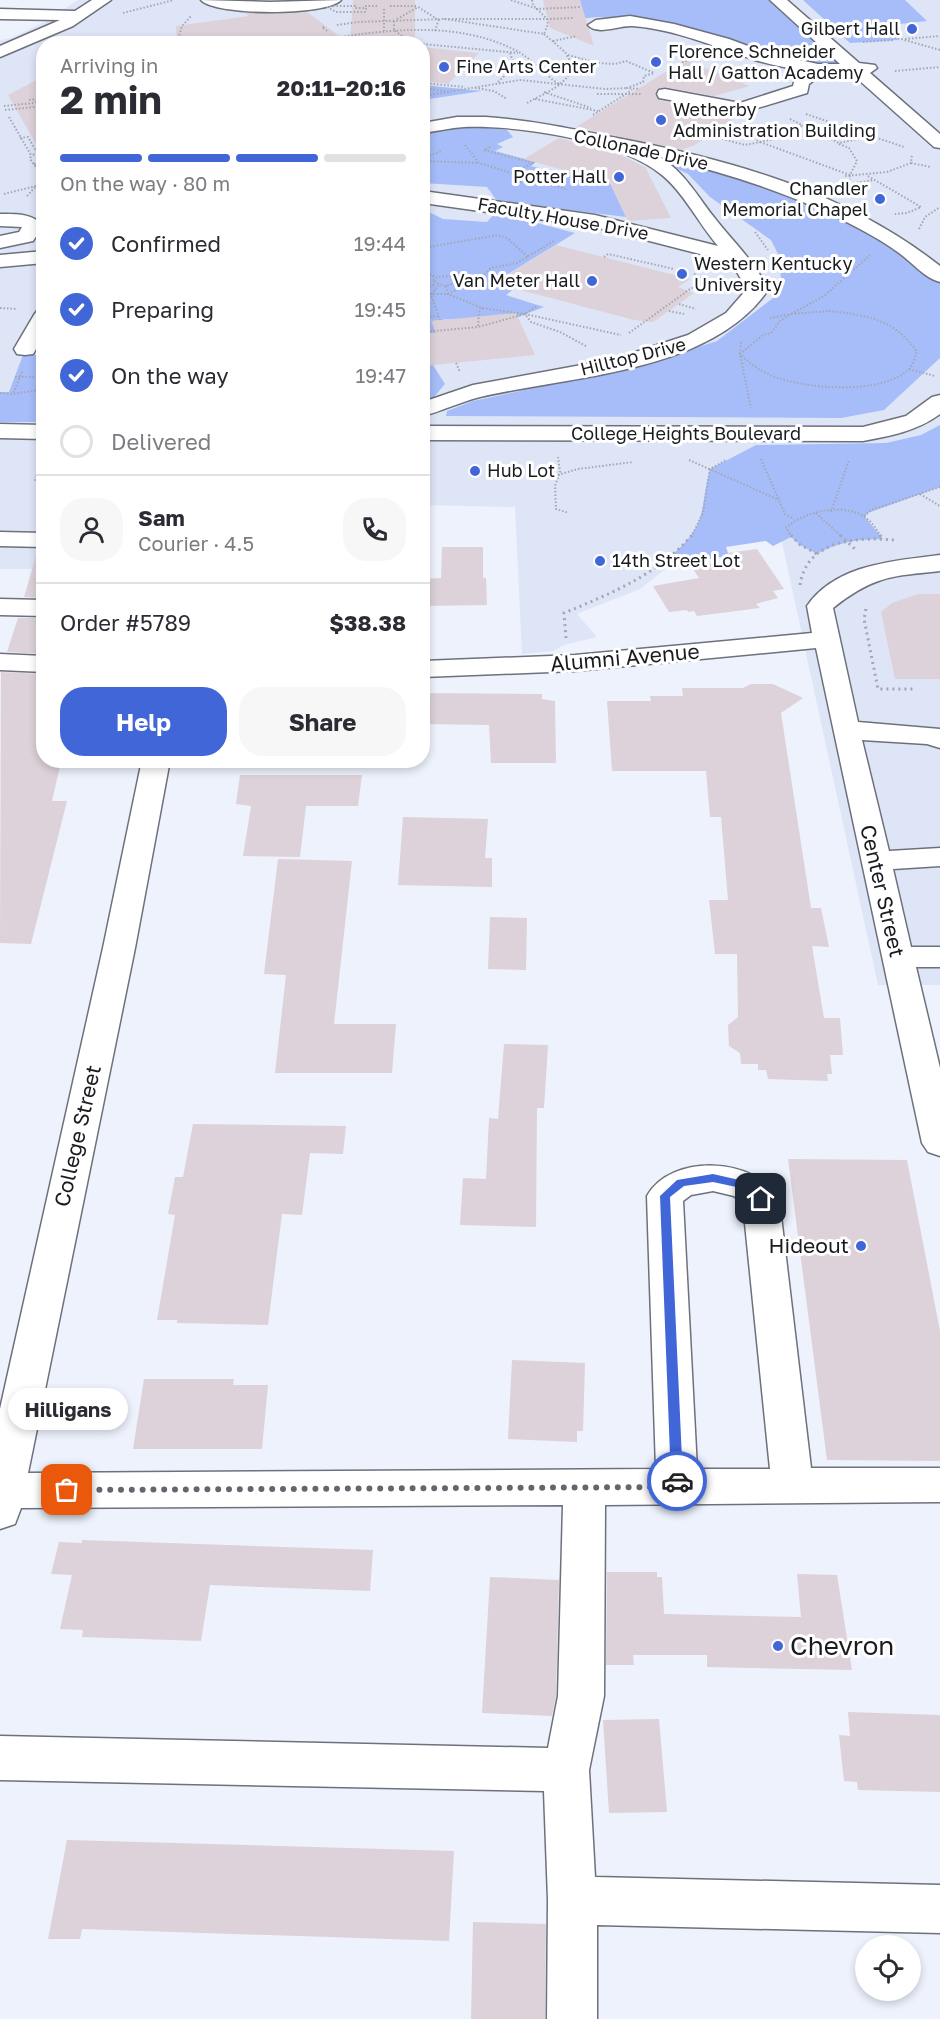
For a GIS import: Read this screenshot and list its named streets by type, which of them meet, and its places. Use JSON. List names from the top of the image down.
{
  "streets": {
    "street": [
      "Collonade Drive",
      "Faculty House Drive",
      "Hilltop Drive",
      "College Heights Boulevard",
      "Alumni Avenue",
      "Center Street",
      "College Street"
    ]
  },
  "crossings": [
    ["Collonade Drive", "Hilltop Drive"],
    ["Faculty House Drive", "Hilltop Drive"],
    ["Alumni Avenue", "Center Street"]
  ],
  "places": [
    "Gilbert Hall",
    "Florence Schneider Hall / Gatton Academy",
    "Fine Arts Center",
    "Wetherby Administration Building",
    "Potter Hall",
    "Chandler Memorial Chapel",
    "Western Kentucky University",
    "Van Meter Hall",
    "Hub Lot",
    "14th Street Lot",
    "Hideout",
    "Hilligans",
    "Chevron"
  ],
  "page": {
    "heading": ["2 min", "Arriving in", "20:11–20:16"],
    "panel": [
      "Sam",
      "Courier · 4.5",
      "Order #5789",
      "$38.38"
    ],
    "bar": "On the way · 80 m",
    "list": [
      ["Confirmed", "19:44"],
      ["Preparing", "19:45"],
      ["On the way", "19:47"],
      "Delivered"
    ],
    "buttons": ["Help", "Share"],
    "bubble": "Hilligans"
  }
}
